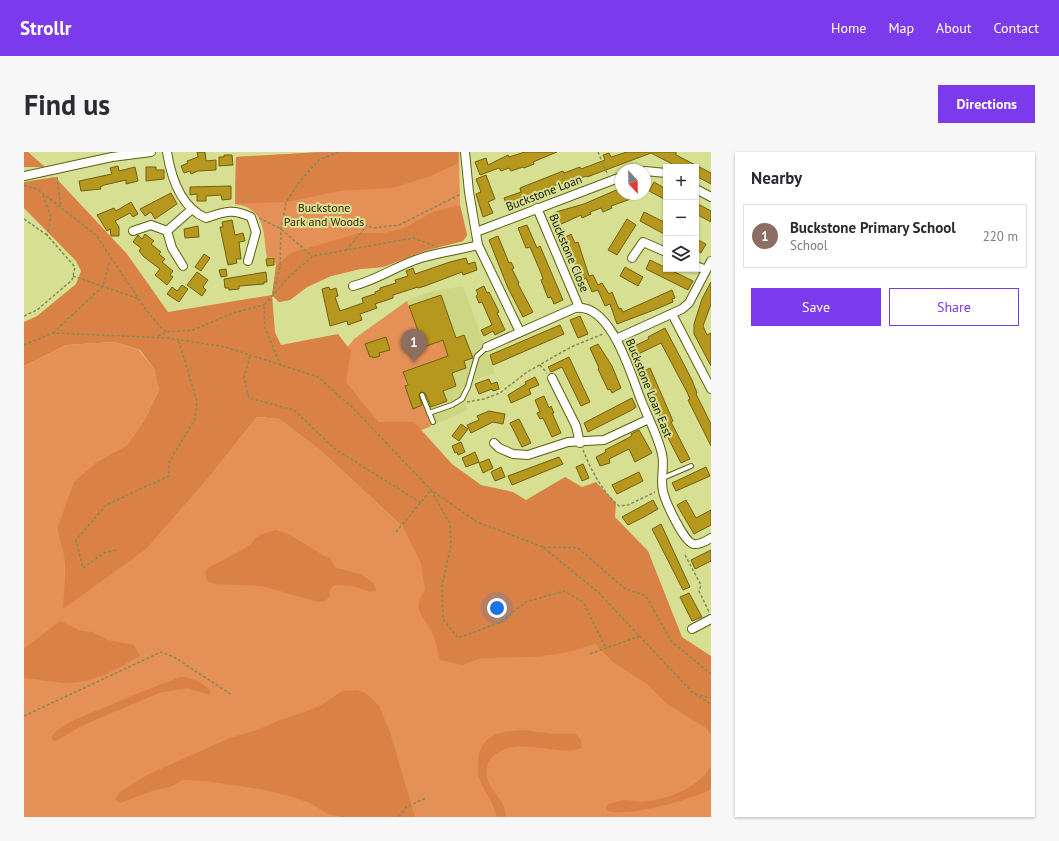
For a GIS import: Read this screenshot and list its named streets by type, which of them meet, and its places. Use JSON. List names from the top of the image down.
{
  "streets": {
    "street": ["Buckstone Loan", "Buckstone Close", "Buckstone Loan East"]
  },
  "crossings": [
    ["Buckstone Loan", "Buckstone Close"],
    ["Buckstone Close", "Buckstone Loan East"]
  ],
  "parks": ["Buckstone Park and Woods"],
  "north": "bottom",
  "page": {
    "header": "Strollr",
    "nav": [
      "Home",
      "Map",
      "About",
      "Contact"
    ],
    "buttons": [
      "Directions",
      ["Save", "Share"]
    ],
    "title": "Find us",
    "heading": "Nearby",
    "map_buttons": ["+", "−"],
    "list": [
      {
        "mark": "1",
        "name": "Buckstone Primary School",
        "note": "School",
        "value": "220 m"
      }
    ],
    "pins": "1"
  }
}
